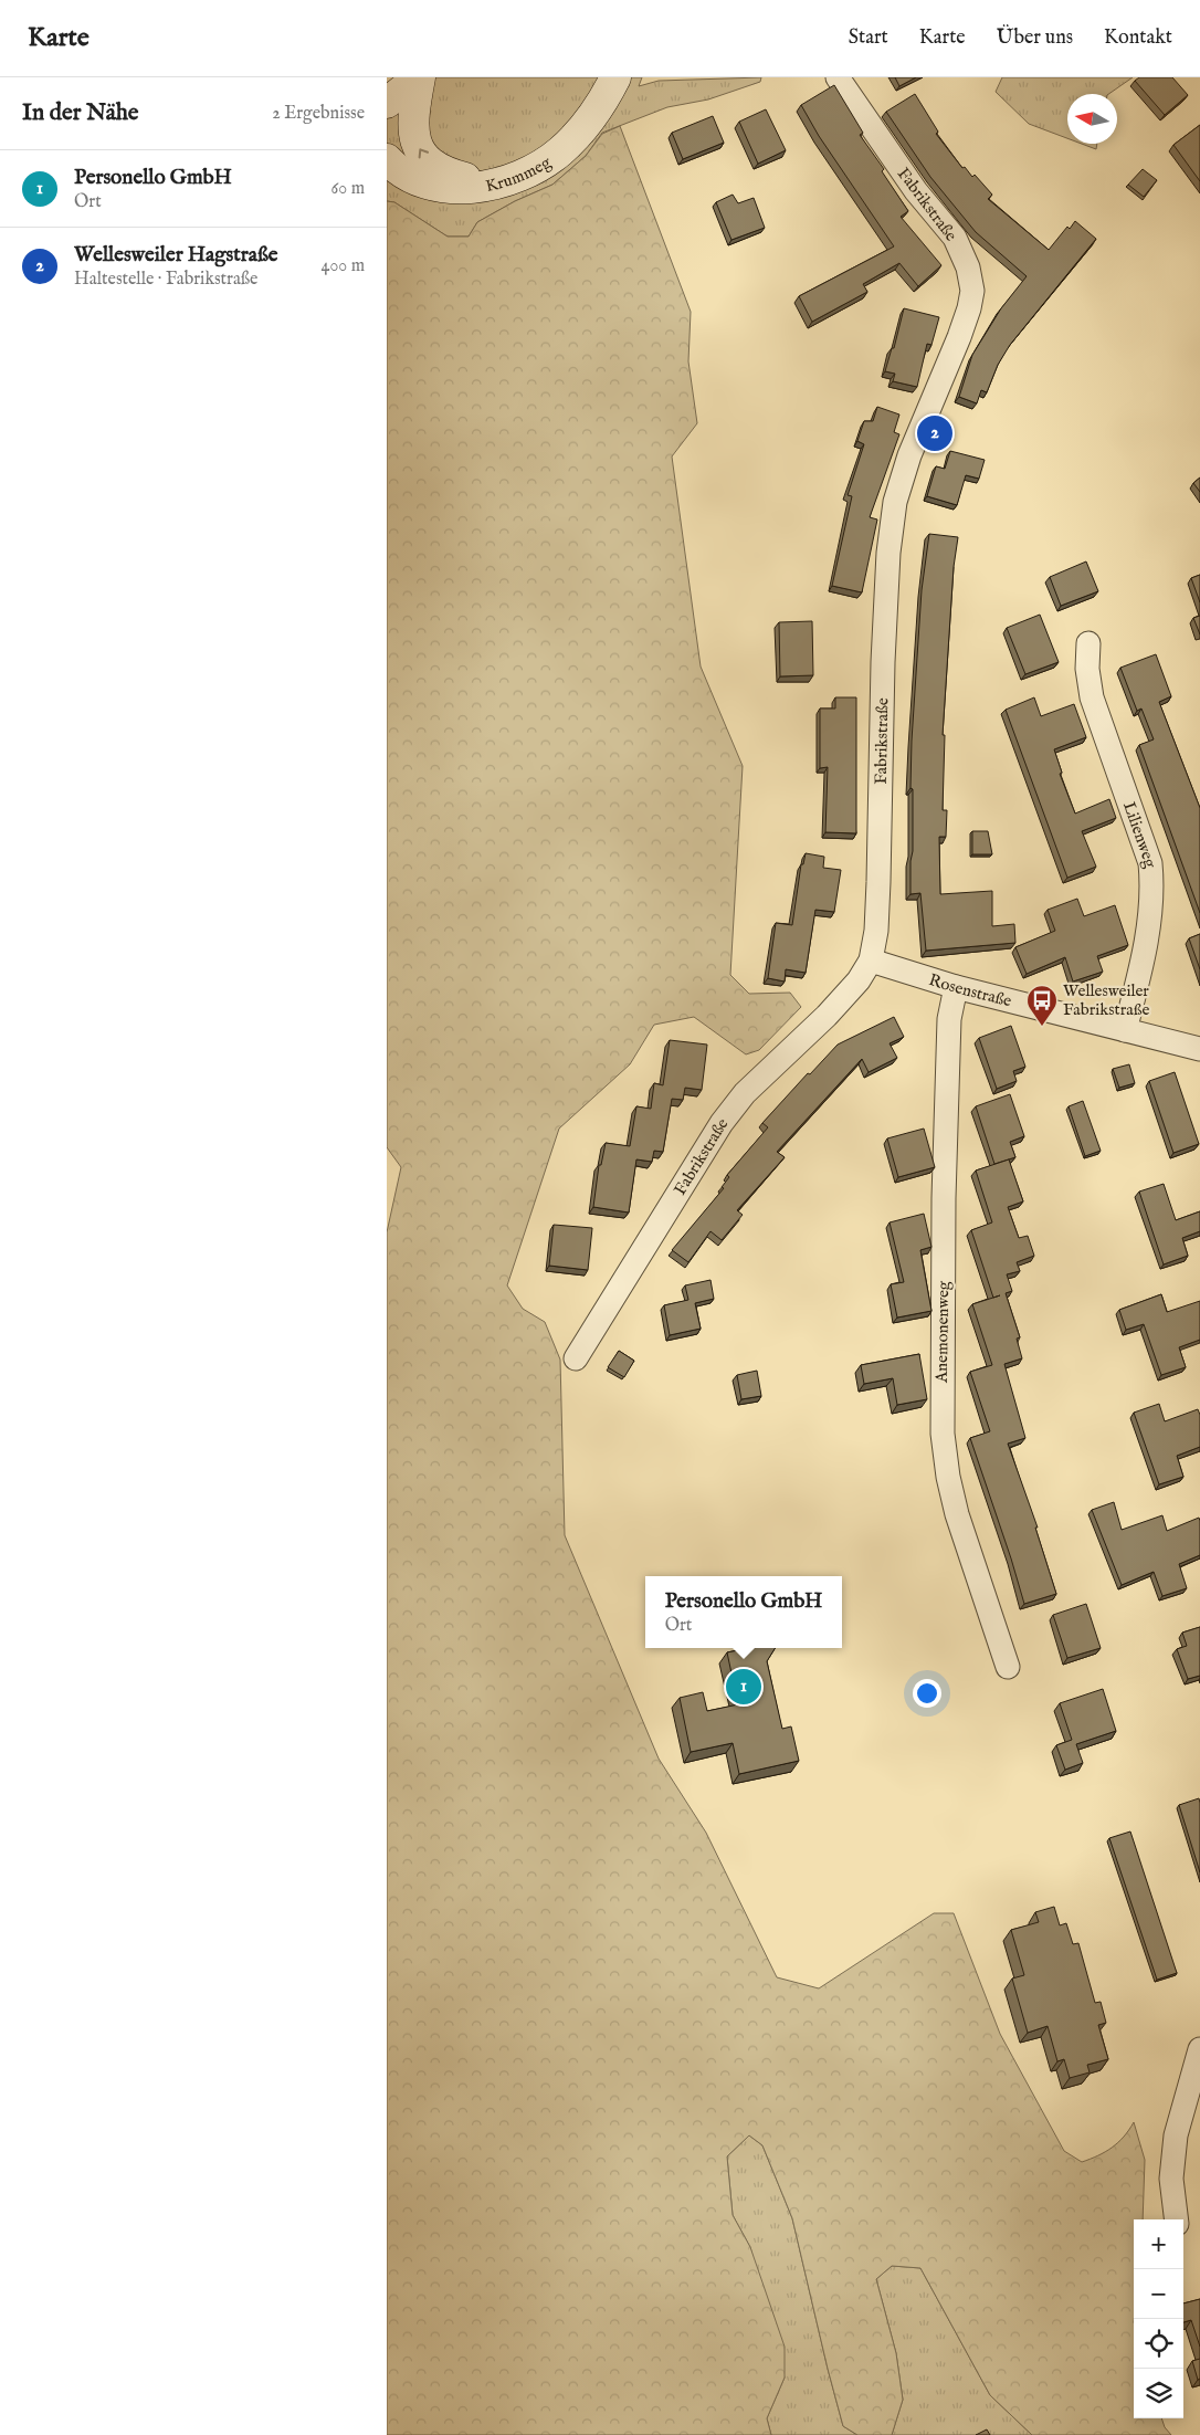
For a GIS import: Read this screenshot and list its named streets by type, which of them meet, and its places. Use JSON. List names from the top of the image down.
{
  "streets": {
    "main road": ["Krummeg"],
    "street": [
      "Fabrikstraße",
      "Lilienweg",
      "Rosenstraße",
      "Anemonenweg"
    ]
  },
  "crossings": [
    ["Fabrikstraße", "Rosenstraße"],
    ["Lilienweg", "Rosenstraße"],
    ["Rosenstraße", "Anemonenweg"]
  ],
  "places": {
    "bus stop": ["Wellesweiler Fabrikstraße"]
  },
  "north": "left",
  "page": {
    "header": "Karte",
    "nav": [
      "Start",
      "Karte",
      "Über uns",
      "Kontakt"
    ],
    "heading": ["In der Nähe", "2 Ergebnisse"],
    "list": [
      {
        "mark": "1",
        "name": "Personello GmbH",
        "note": "Ort",
        "value": "60 m"
      },
      {
        "mark": "2",
        "name": "Wellesweiler Hagstraße",
        "note": "Haltestelle · Fabrikstraße",
        "value": "400 m"
      }
    ],
    "pins": ["2", "1"],
    "popup": ["Personello GmbH", "Ort"],
    "map_buttons": ["+", "−"]
  }
}
